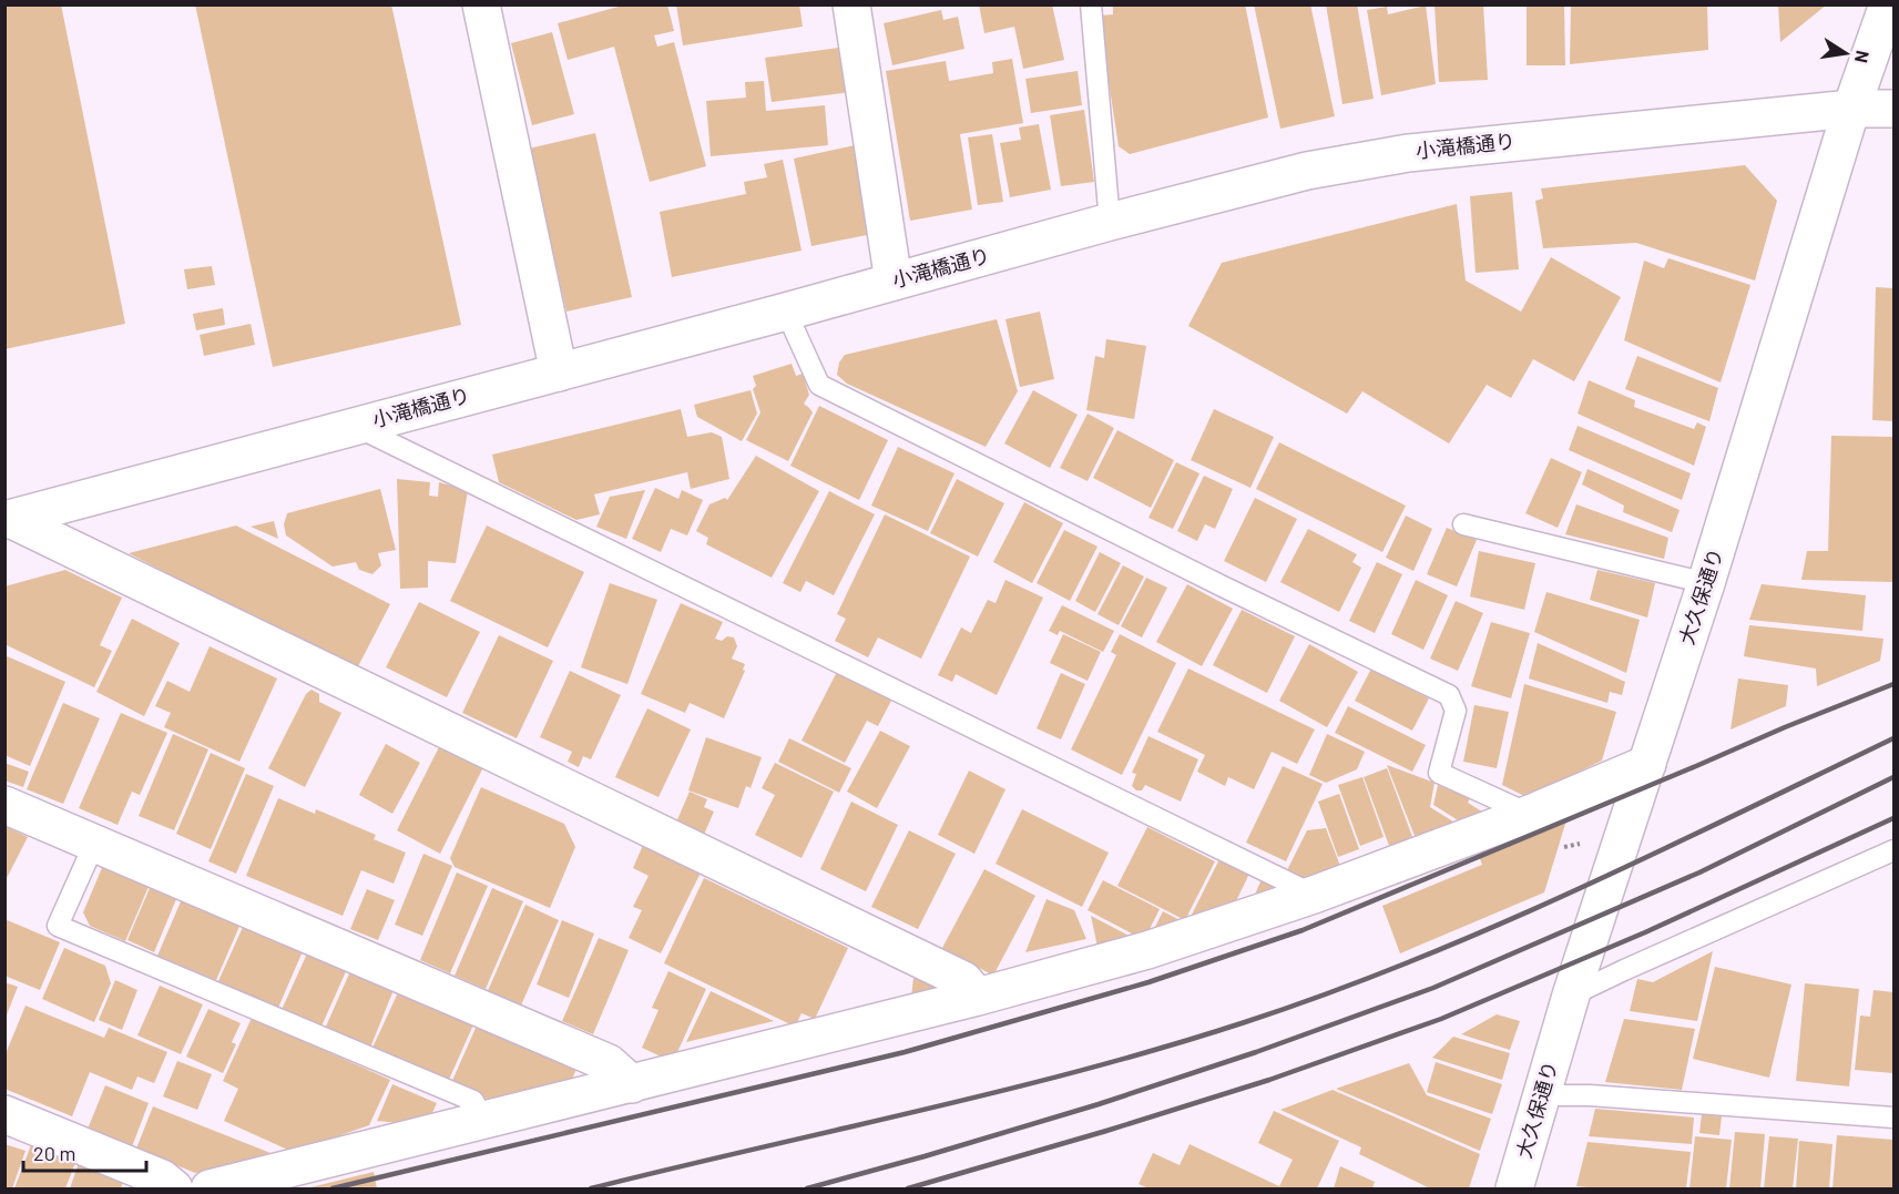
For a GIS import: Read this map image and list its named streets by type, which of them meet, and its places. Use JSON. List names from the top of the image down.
{
  "streets": {
    "street": ["小滝橋通り", "大久保通り"]
  },
  "crossings": [
    ["小滝橋通り", "大久保通り"]
  ],
  "scale_bar": "20 m",
  "north": "right"
}
